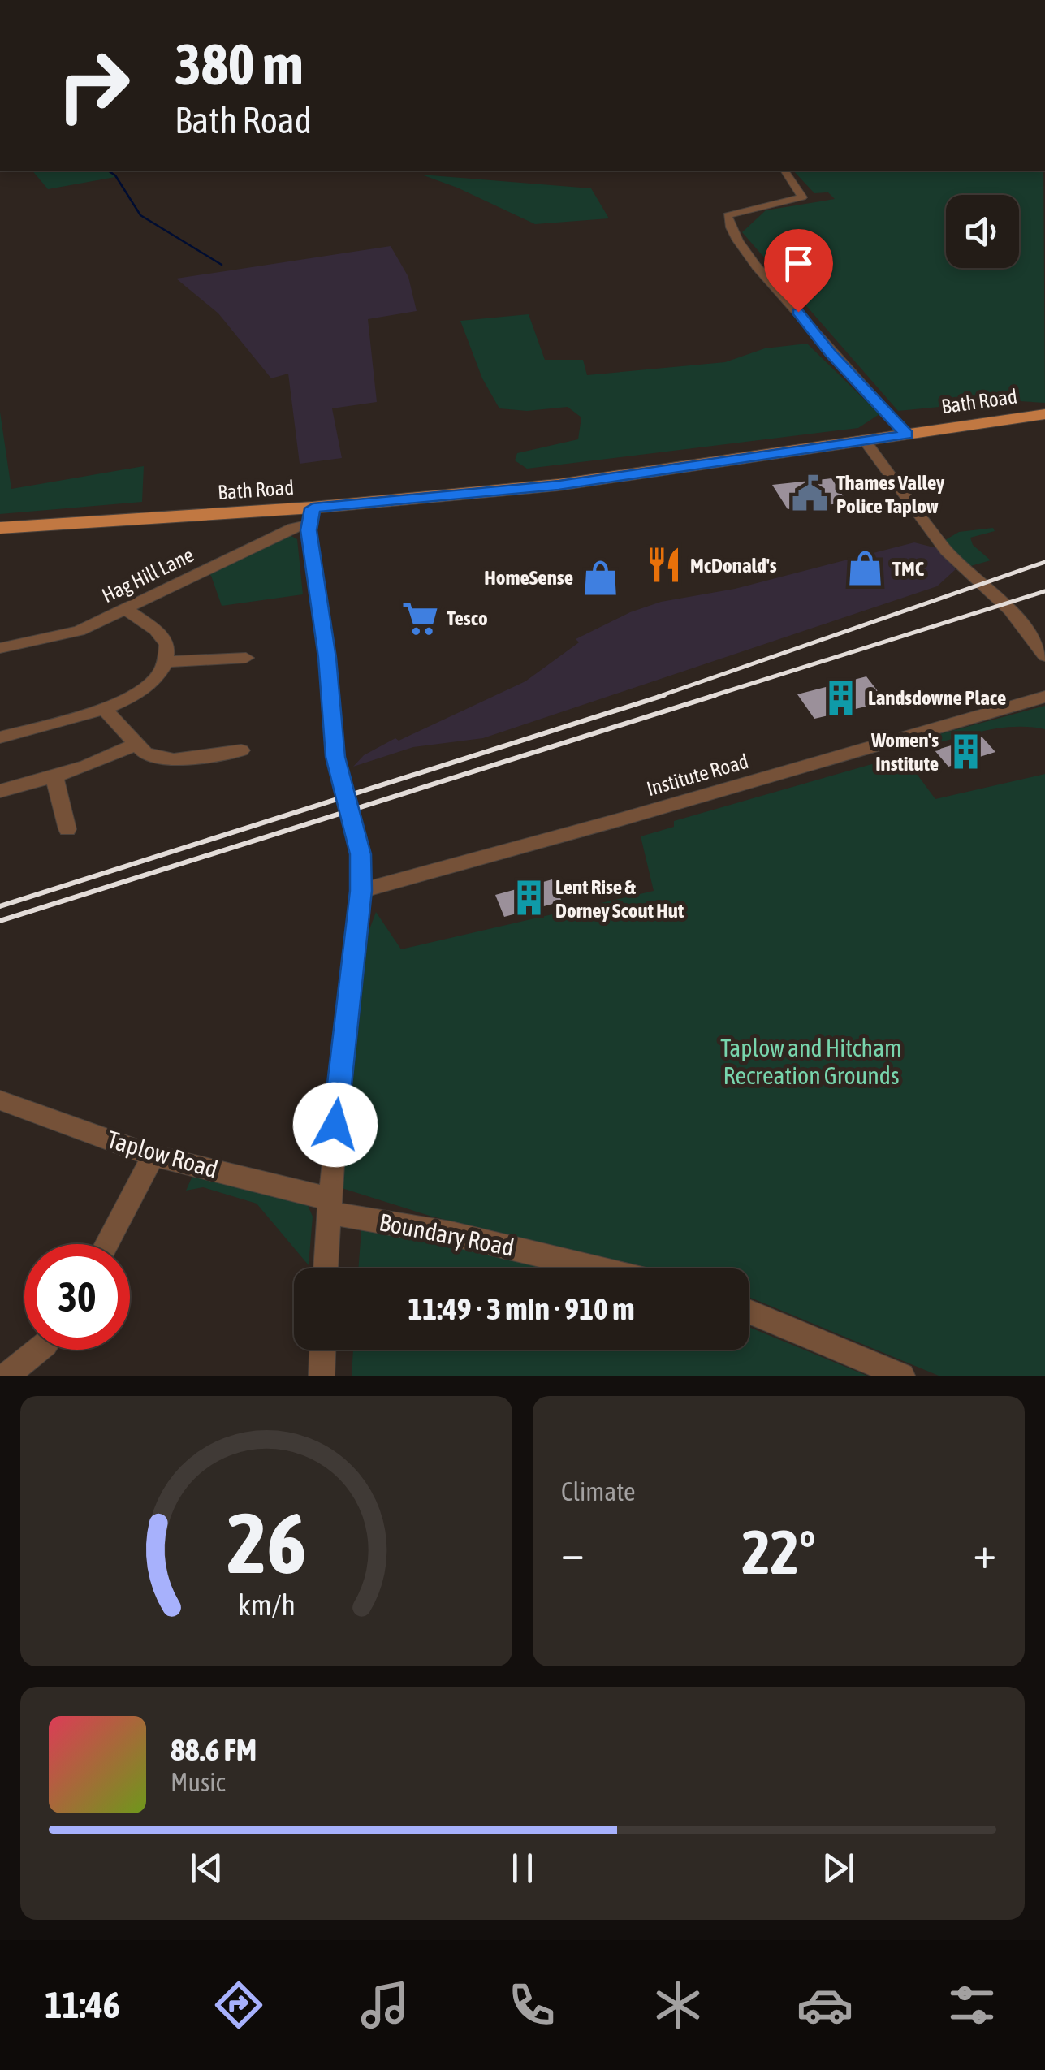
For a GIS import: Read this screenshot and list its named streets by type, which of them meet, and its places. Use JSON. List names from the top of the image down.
{
  "streets": {
    "main road": ["Bath Road"],
    "street": [
      "Hag Hill Lane",
      "Institute Road",
      "Taplow Road",
      "Boundary Road"
    ]
  },
  "crossings": [
    ["Bath Road", "Hag Hill Lane"],
    ["Taplow Road", "Boundary Road"]
  ],
  "parks": ["Taplow and Hitcham Recreation Grounds"],
  "places": {
    "public building": ["Thames Valley Police Taplow"],
    "restaurant": ["McDonald's"],
    "shop": ["TMC", "HomeSense"],
    "supermarket": ["Tesco"],
    "building": ["Landsdowne Place", "Women's Institute", "Lent Rise & Dorney Scout Hut"]
  },
  "page": {
    "turn": ["380 m", "Bath Road"],
    "limit": "30",
    "trip": "11:49 · 3 min · 910 m",
    "tile": "Climate",
    "heat": ["−", "22°", "+"],
    "song": ["88.6 FM", "Music"],
    "tabs": "11:46",
    "gauge": ["26", "km/h"]
  }
}
